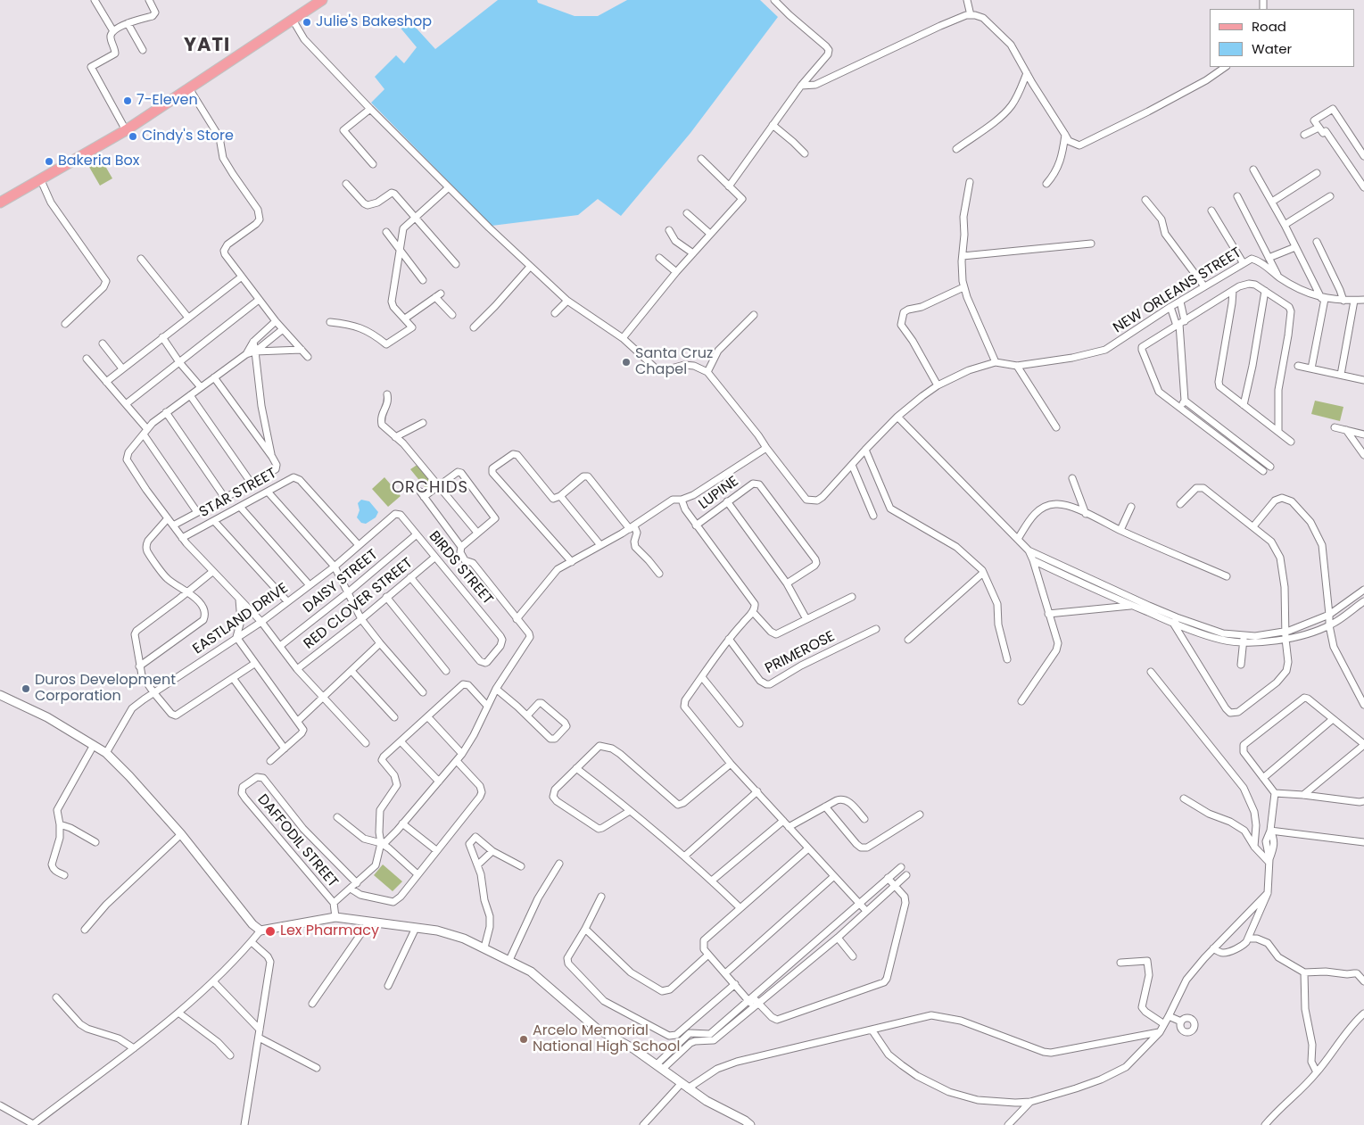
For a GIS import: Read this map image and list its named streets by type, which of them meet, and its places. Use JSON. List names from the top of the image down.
{
  "streets": {
    "street": [
      "NEW ORLEANS STREET",
      "STAR STREET",
      "LUPINE",
      "BIRDS STREET",
      "DAISY STREET",
      "RED CLOVER STREET",
      "EASTLAND DRIVE",
      "PRIMEROSE",
      "DAFFODIL STREET"
    ]
  },
  "crossings": [
    ["STAR STREET", "EASTLAND DRIVE"],
    ["BIRDS STREET", "DAISY STREET"],
    ["BIRDS STREET", "RED CLOVER STREET"],
    ["BIRDS STREET", "EASTLAND DRIVE"]
  ],
  "districts": ["YATI", "ORCHIDS"],
  "places": [
    "Julie's Bakeshop",
    "7-Eleven",
    "Cindy's Store",
    "Bakeria Box",
    "Santa Cruz Chapel",
    "Duros Development Corporation",
    "Lex Pharmacy",
    "Arcelo Memorial National High School"
  ],
  "legend": ["Road", "Water"]
}
